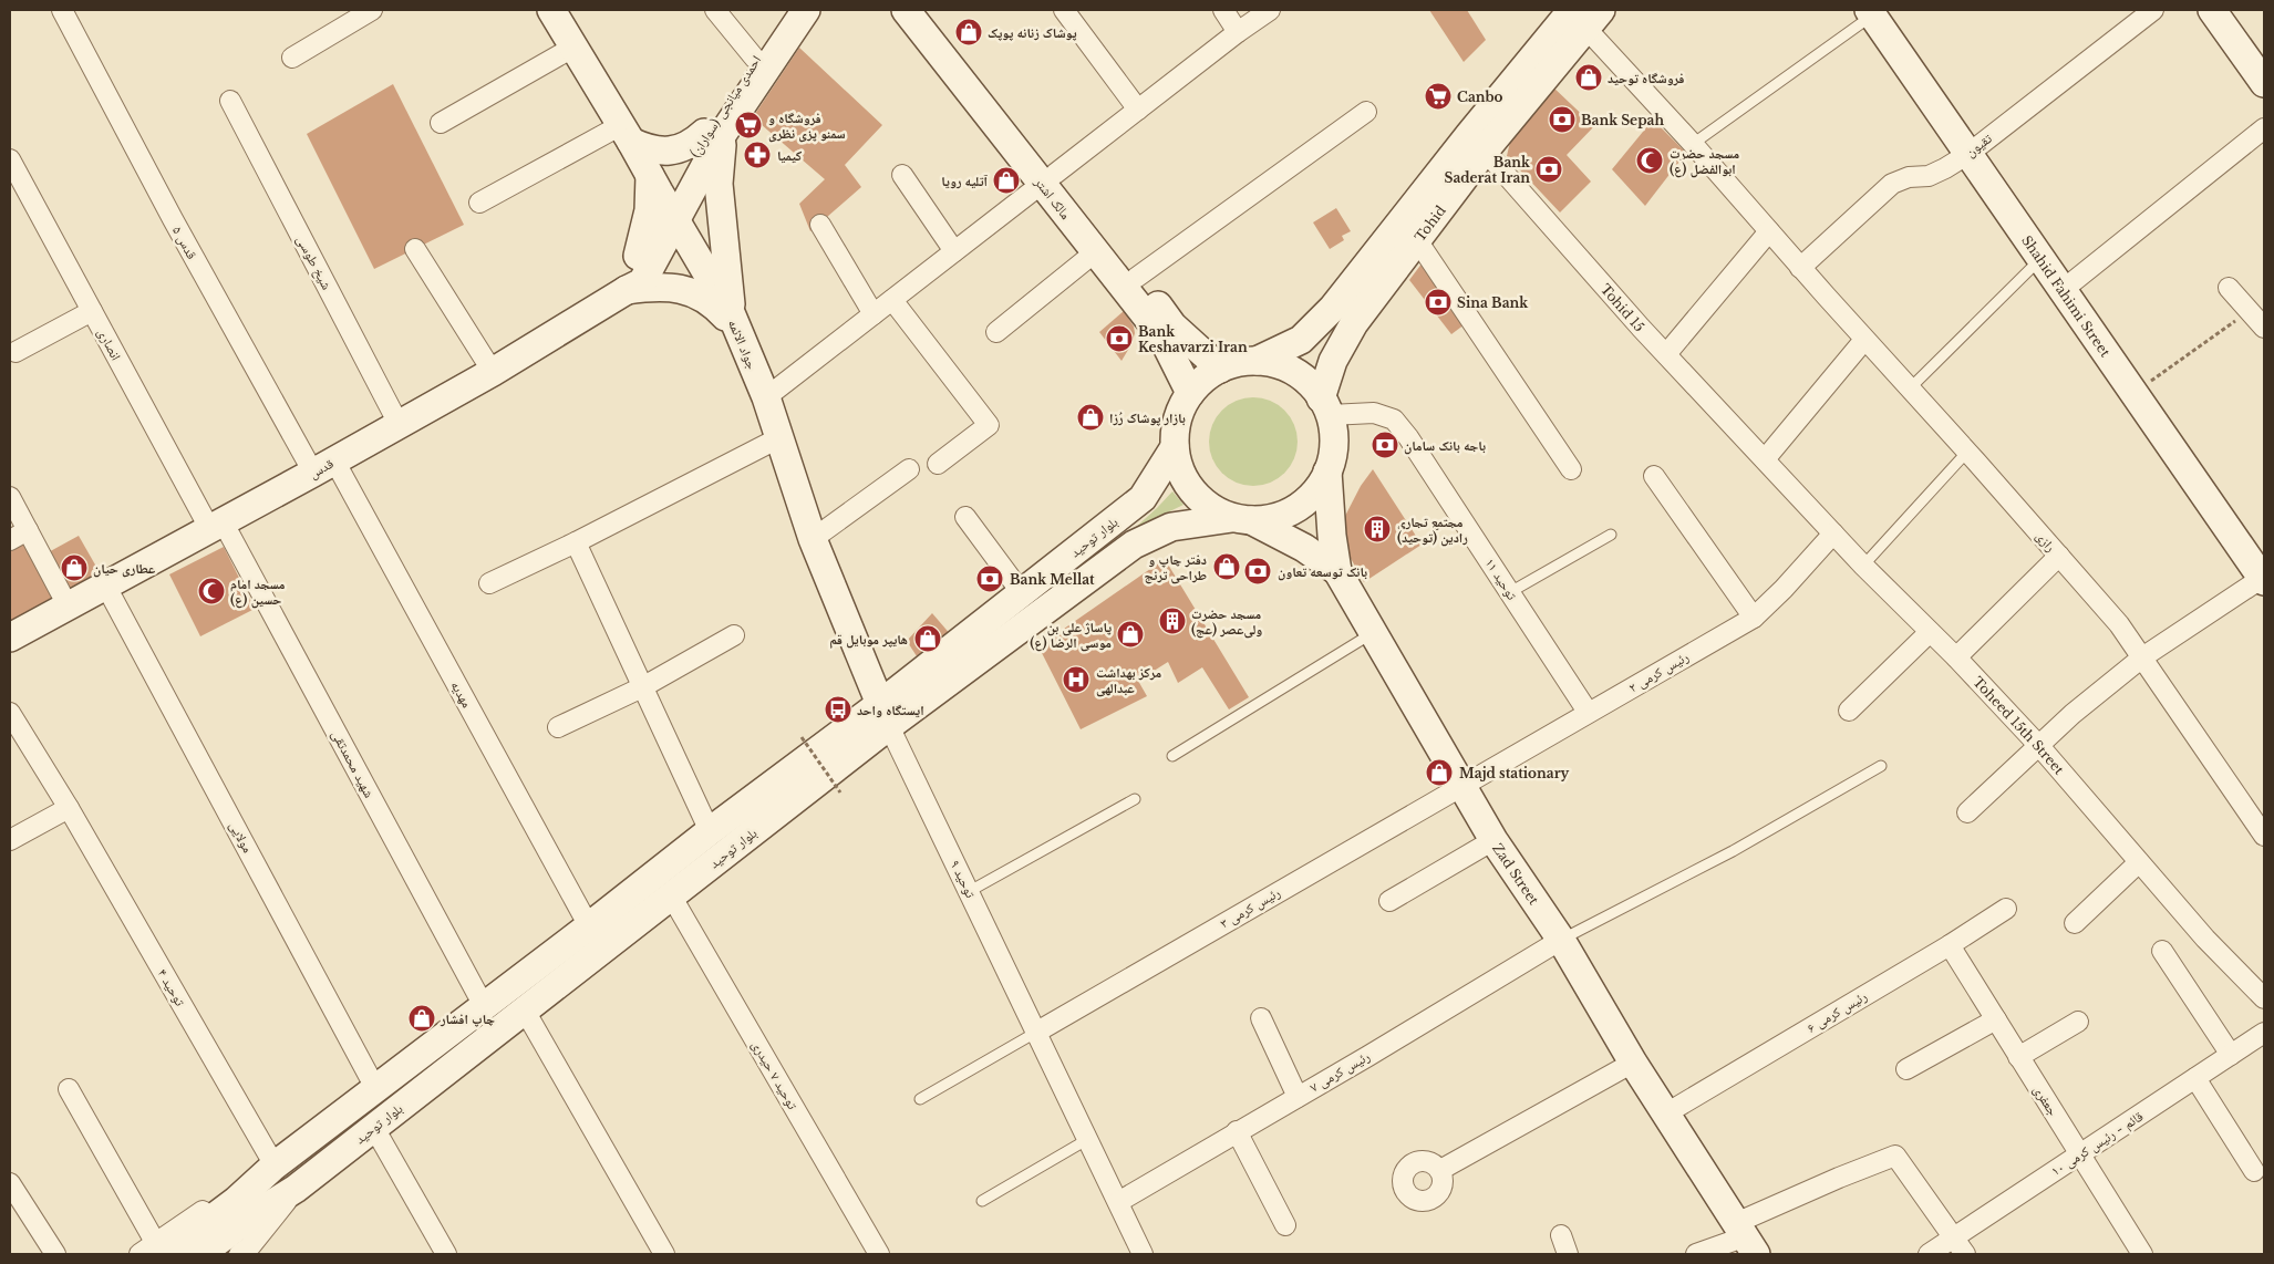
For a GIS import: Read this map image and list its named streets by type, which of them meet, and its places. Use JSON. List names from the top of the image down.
{
  "streets": {
    "main road": [
      "احمدی میانجی (سواران)",
      "مالک اشتر",
      "Tohid",
      "Shahid Fahimi Street",
      "جواد الائمه",
      "قدس",
      "بلوار توحید",
      "Zad Street"
    ],
    "street": [
      "تقیون",
      "قدس ۵",
      "شیخ طوسی",
      "Tohid 15",
      "انصاری",
      "رازی",
      "توحید ۱۱",
      "رئیس کرمی ۲",
      "مهدیه",
      "Toheed 15th Street",
      "شهید محمدتقی",
      "مولایی",
      "توحید ۹",
      "رئیس کرمی ۳",
      "توحید ۴",
      "رئیس کرمی ۶",
      "رئیس کرمی ۷",
      "توحید ۷ حیدری",
      "جعفری",
      "قائم - رئیس کرمی ۱۰"
    ]
  },
  "crossings": [
    ["احمدی میانجی (سواران)", "جواد الائمه"],
    ["احمدی میانجی (سواران)", "قدس"],
    ["تقیون", "Shahid Fahimi Street"],
    ["تقیون", "رازی"],
    ["مالک اشتر", "Tohid"],
    ["مالک اشتر", "بلوار توحید"],
    ["مالک اشتر", "توحید ۱۱"],
    ["مالک اشتر", "Zad Street"],
    ["Tohid", "Tohid 15"],
    ["Tohid", "بلوار توحید"],
    ["Tohid", "رازی"],
    ["Tohid", "توحید ۱۱"],
    ["Tohid", "Zad Street"],
    ["قدس ۵", "قدس"],
    ["قدس ۵", "مهدیه"],
    ["شیخ طوسی", "قدس"],
    ["Tohid 15", "Toheed 15th Street"],
    ["انصاری", "قدس"],
    ["انصاری", "شهید محمدتقی"],
    ["جواد الائمه", "قدس"],
    ["جواد الائمه", "بلوار توحید"],
    ["جواد الائمه", "توحید ۹"],
    ["قدس", "مهدیه"],
    ["قدس", "شهید محمدتقی"],
    ["قدس", "مولایی"],
    ["بلوار توحید", "توحید ۱۱"],
    ["بلوار توحید", "مهدیه"],
    ["بلوار توحید", "شهید محمدتقی"],
    ["بلوار توحید", "مولایی"],
    ["بلوار توحید", "Zad Street"],
    ["بلوار توحید", "توحید ۹"],
    ["بلوار توحید", "توحید ۴"],
    ["بلوار توحید", "توحید ۷ حیدری"],
    ["توحید ۱۱", "رئیس کرمی ۲"],
    ["توحید ۱۱", "Zad Street"],
    ["رئیس کرمی ۲", "Toheed 15th Street"],
    ["رئیس کرمی ۲", "Zad Street"],
    ["رئیس کرمی ۲", "رئیس کرمی ۳"],
    ["Zad Street", "رئیس کرمی ۳"],
    ["Zad Street", "رئیس کرمی ۶"],
    ["Zad Street", "رئیس کرمی ۷"],
    ["توحید ۹", "رئیس کرمی ۳"],
    ["توحید ۹", "رئیس کرمی ۷"],
    ["رئیس کرمی ۶", "جعفری"],
    ["جعفری", "قائم - رئیس کرمی ۱۰"]
  ],
  "places": {
    "shop": [
      "پوشاک زنانه پوپک",
      "فروشگاه توحید",
      "آتلیه رویا",
      "بازار پوشاک رُزا",
      "دفتر چاپ و طراحی ترنج",
      "عطاری حیان",
      "پاساژ علی بن موسی الرضا (ع)",
      "هایپر موبایل قم",
      "Majd stationary",
      "چاپ افشار"
    ],
    "supermarket": ["Canbo", "فروشگاه و سمنو پزی نظری"],
    "bank": [
      "Bank Sepah",
      "Bank Saderat Iran",
      "Sina Bank",
      "Bank Keshavarzi Iran",
      "باجه بانک سامان",
      "بانک توسعه تعاون",
      "Bank Mellat"
    ],
    "pharmacy": ["کیمیا"],
    "mosque": ["مسجد حضرت ابوالفضل (ع)", "مسجد امام حسین (ع)"],
    "building": ["مجتمع تجاری رادین (توحید)", "مسجد حضرت ولی‌عصر (عج)"],
    "hospital": ["مرکز بهداشت عبدالهی"],
    "bus stop": ["ایستگاه واحد"]
  }
}
